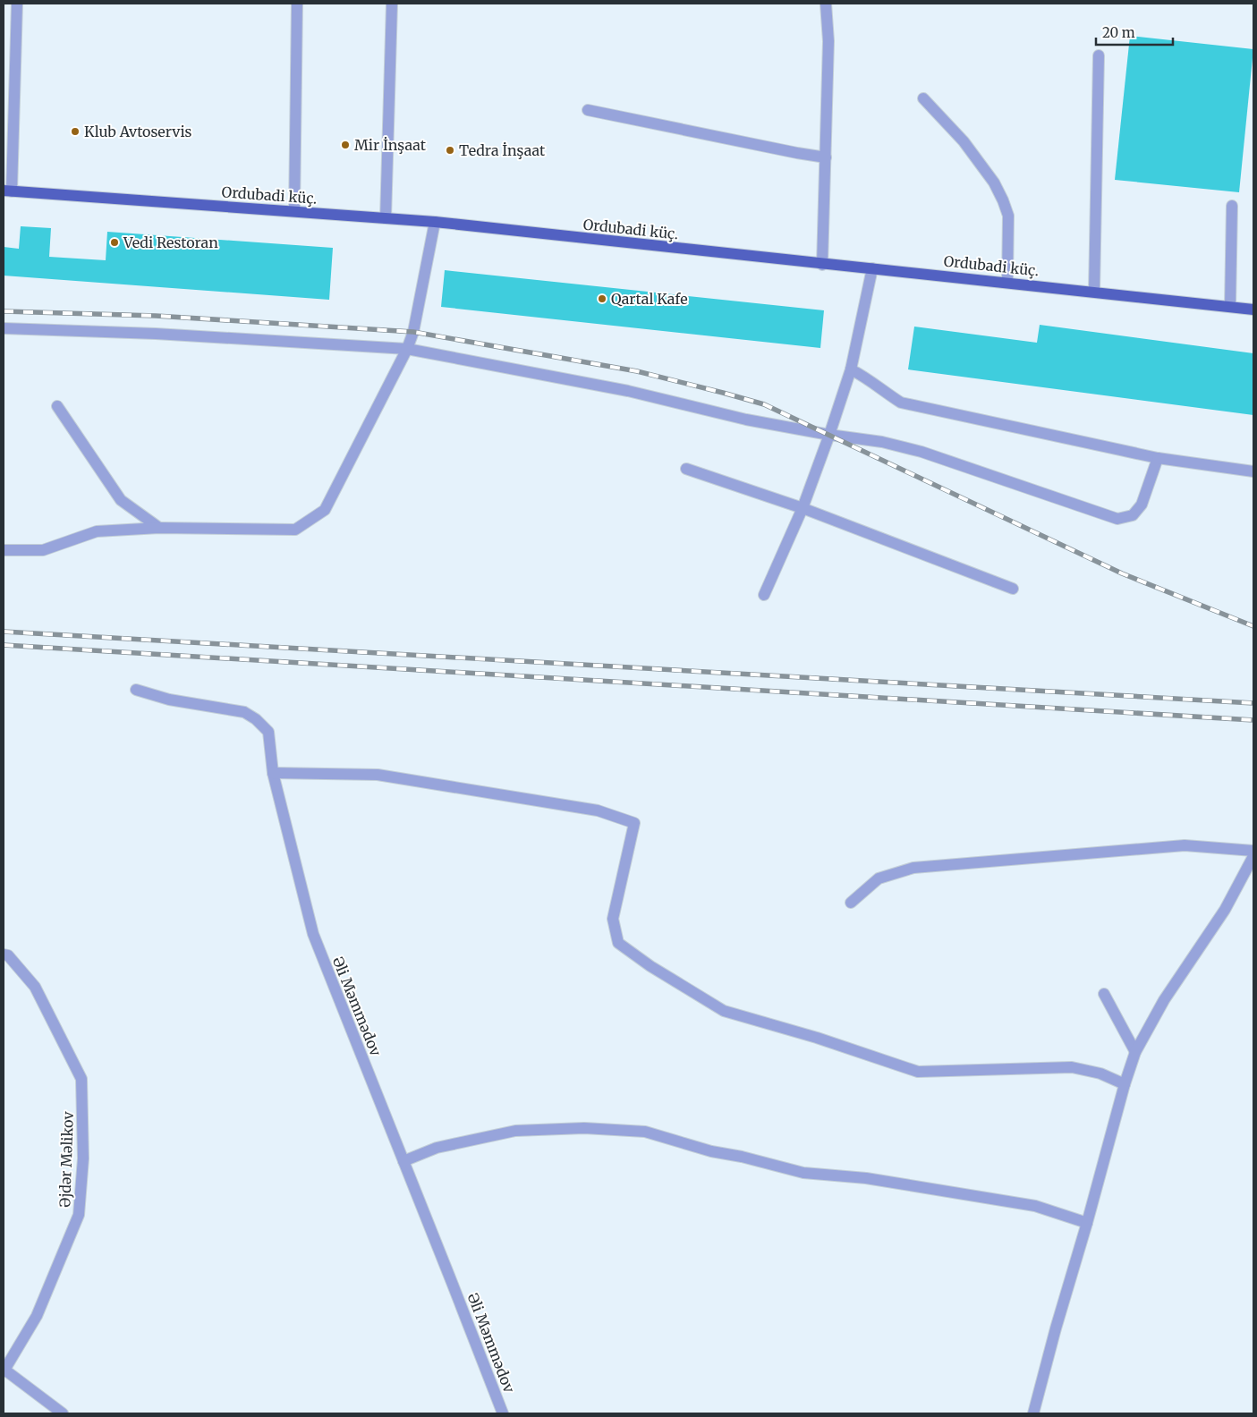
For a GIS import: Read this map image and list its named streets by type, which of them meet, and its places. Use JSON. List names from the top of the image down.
{
  "streets": {
    "main road": ["Ordubadi küç."],
    "street": ["Əli Məmmədov", "Əjdər Məlikov"]
  },
  "places": [
    "Klub Avtoservis",
    "Mir İnşaat",
    "Tedra İnşaat",
    "Vedi Restoran",
    "Qartal Kafe"
  ],
  "scale_bar": "20 m"
}
